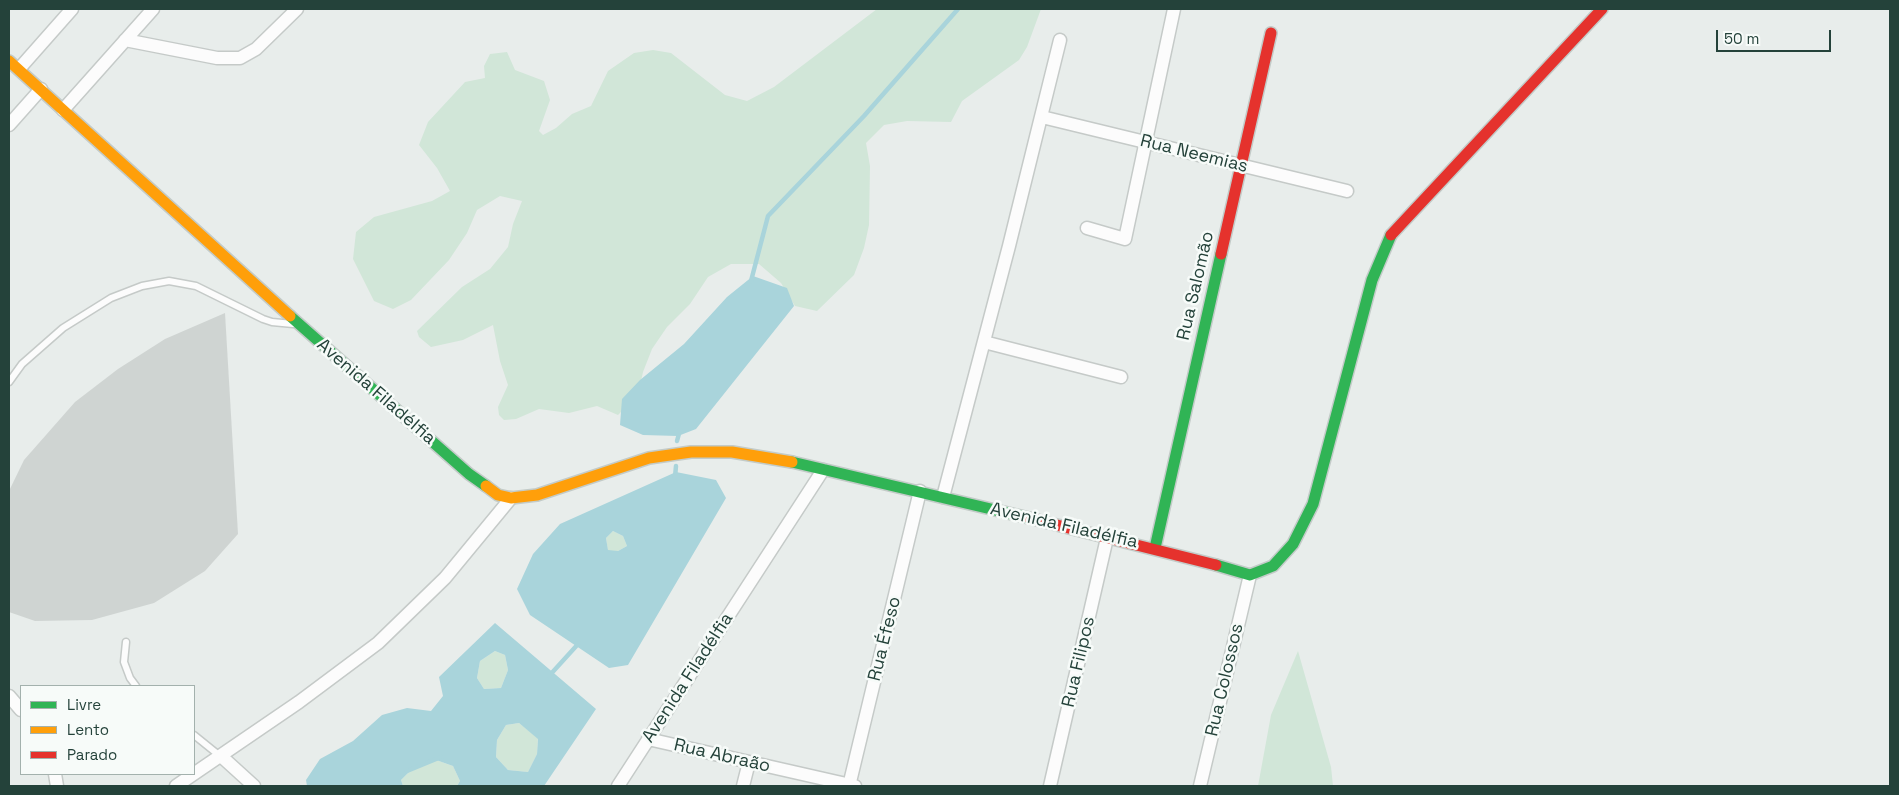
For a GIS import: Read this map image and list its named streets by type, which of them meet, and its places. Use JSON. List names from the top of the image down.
{
  "streets": {
    "street": [
      "Rua Neemias",
      "Rua Salomão",
      "Avenida Filadélfia",
      "Rua Éfeso",
      "Rua Filipos",
      "Rua Colossos",
      "Rua Abraão"
    ]
  },
  "crossings": [
    ["Rua Neemias", "Rua Salomão"],
    ["Rua Salomão", "Avenida Filadélfia"],
    ["Avenida Filadélfia", "Rua Éfeso"],
    ["Avenida Filadélfia", "Rua Filipos"],
    ["Avenida Filadélfia", "Rua Colossos"],
    ["Avenida Filadélfia", "Rua Abraão"],
    ["Rua Éfeso", "Rua Abraão"]
  ],
  "legend": ["Livre", "Lento", "Parado"],
  "scale_bar": "50 m"
}
